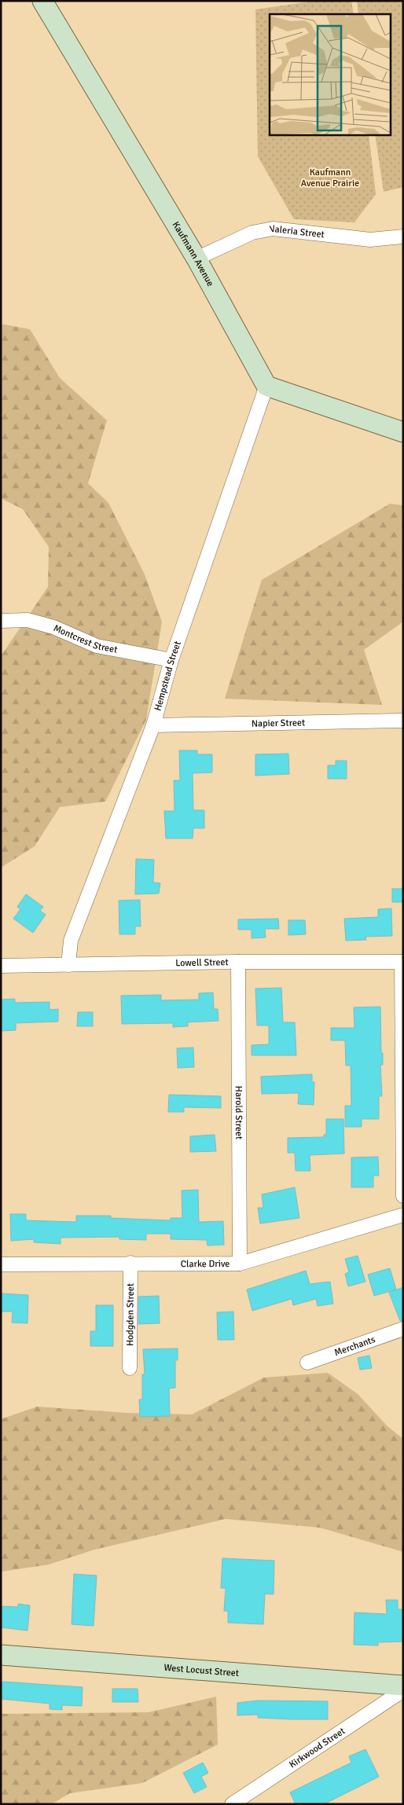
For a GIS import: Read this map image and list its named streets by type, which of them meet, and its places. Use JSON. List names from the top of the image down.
{
  "streets": {
    "main road": ["Kaufmann Avenue", "West Locust Street"],
    "street": [
      "Valeria Street",
      "Montcrest Street",
      "Hempstead Street",
      "Napier Street",
      "Lowell Street",
      "Harold Street",
      "Clarke Drive",
      "Hodgden Street",
      "Merchants",
      "Kirkwood Street"
    ]
  },
  "crossings": [
    ["Valeria Street", "Kaufmann Avenue"],
    ["Kaufmann Avenue", "Hempstead Street"],
    ["Montcrest Street", "Hempstead Street"],
    ["Hempstead Street", "Napier Street"],
    ["Hempstead Street", "Lowell Street"],
    ["Lowell Street", "Harold Street"],
    ["Harold Street", "Clarke Drive"],
    ["Clarke Drive", "Hodgden Street"]
  ],
  "parks": ["Kaufmann Avenue Prairie"]
}
